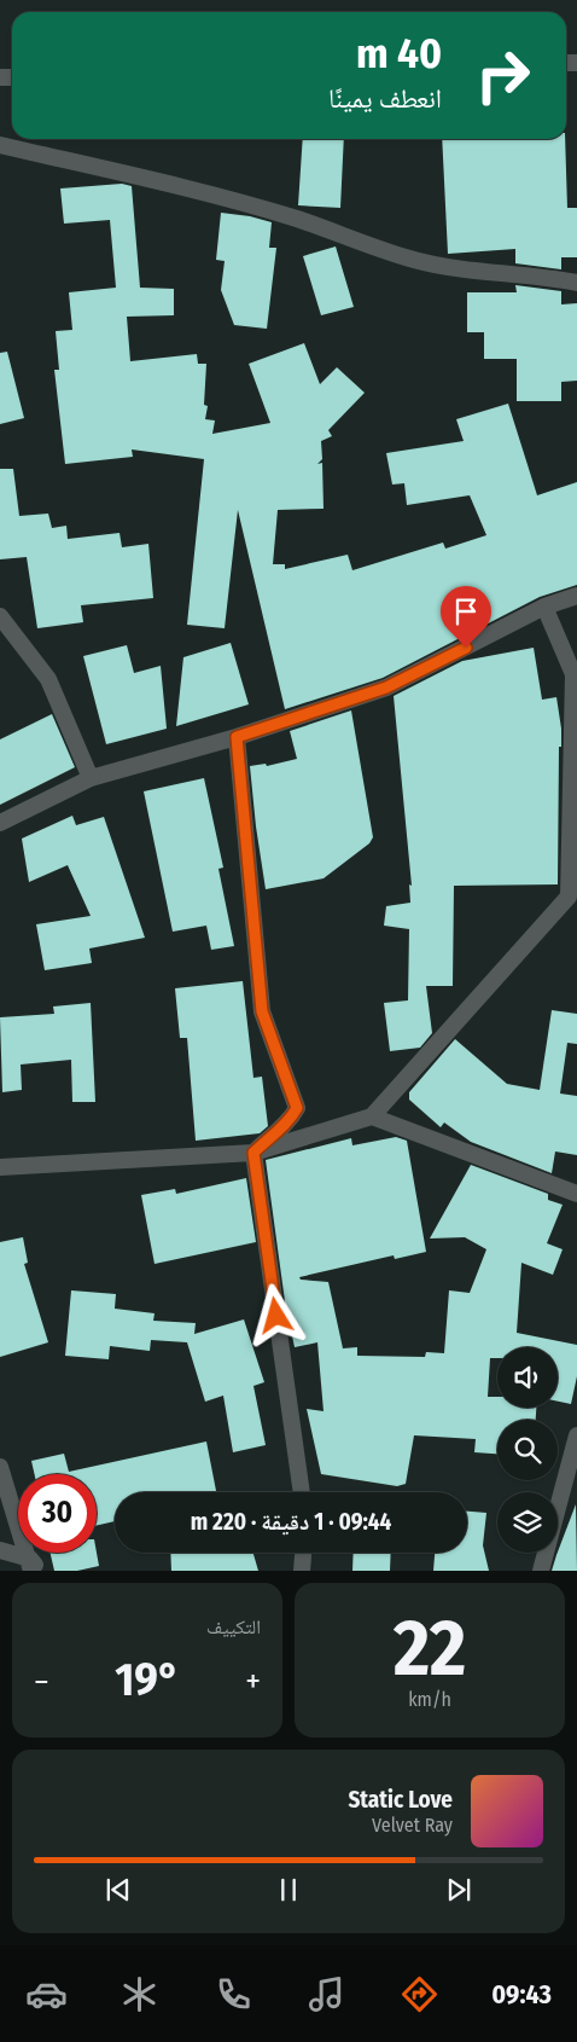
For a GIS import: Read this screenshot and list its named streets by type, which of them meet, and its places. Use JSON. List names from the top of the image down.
{
  "page": {
    "turn": ["40 m", "انعطف يمينًا"],
    "limit": "30",
    "trip": "09:44 · 1 دقيقة · 220 m",
    "tile": [
      ["22", "km/h"],
      "التكييف"
    ],
    "heat": ["−", "19°", "+"],
    "song": ["Static Love", "Velvet Ray"],
    "tabs": "09:43"
  }
}
